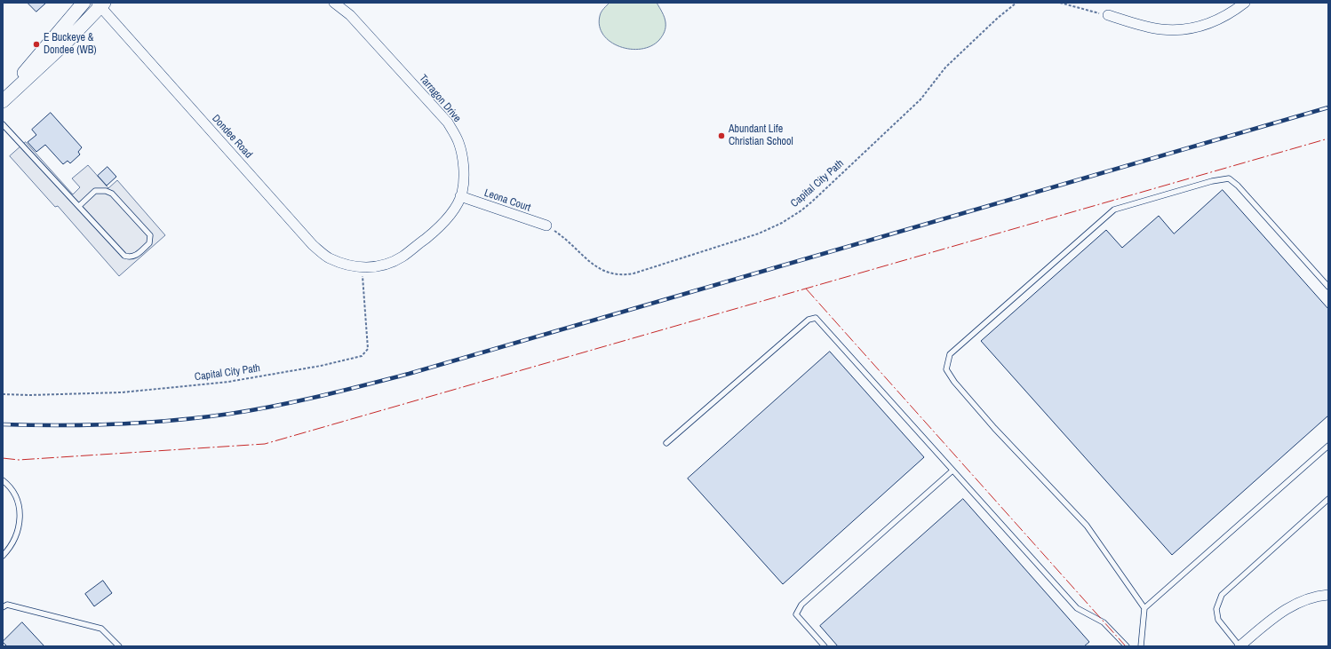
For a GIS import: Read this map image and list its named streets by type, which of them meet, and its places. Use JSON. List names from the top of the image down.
{
  "streets": {
    "street": ["Tarragon Drive", "Dondee Road", "Leona Court"],
    "path": ["Capital City Path"]
  },
  "crossings": [
    ["Tarragon Drive", "Dondee Road"],
    ["Tarragon Drive", "Capital City Path"],
    ["Tarragon Drive", "Leona Court"],
    ["Dondee Road", "Capital City Path"],
    ["Capital City Path", "Leona Court"]
  ],
  "places": ["E Buckeye & Dondee (WB)", "Abundant Life Christian School"]
}
